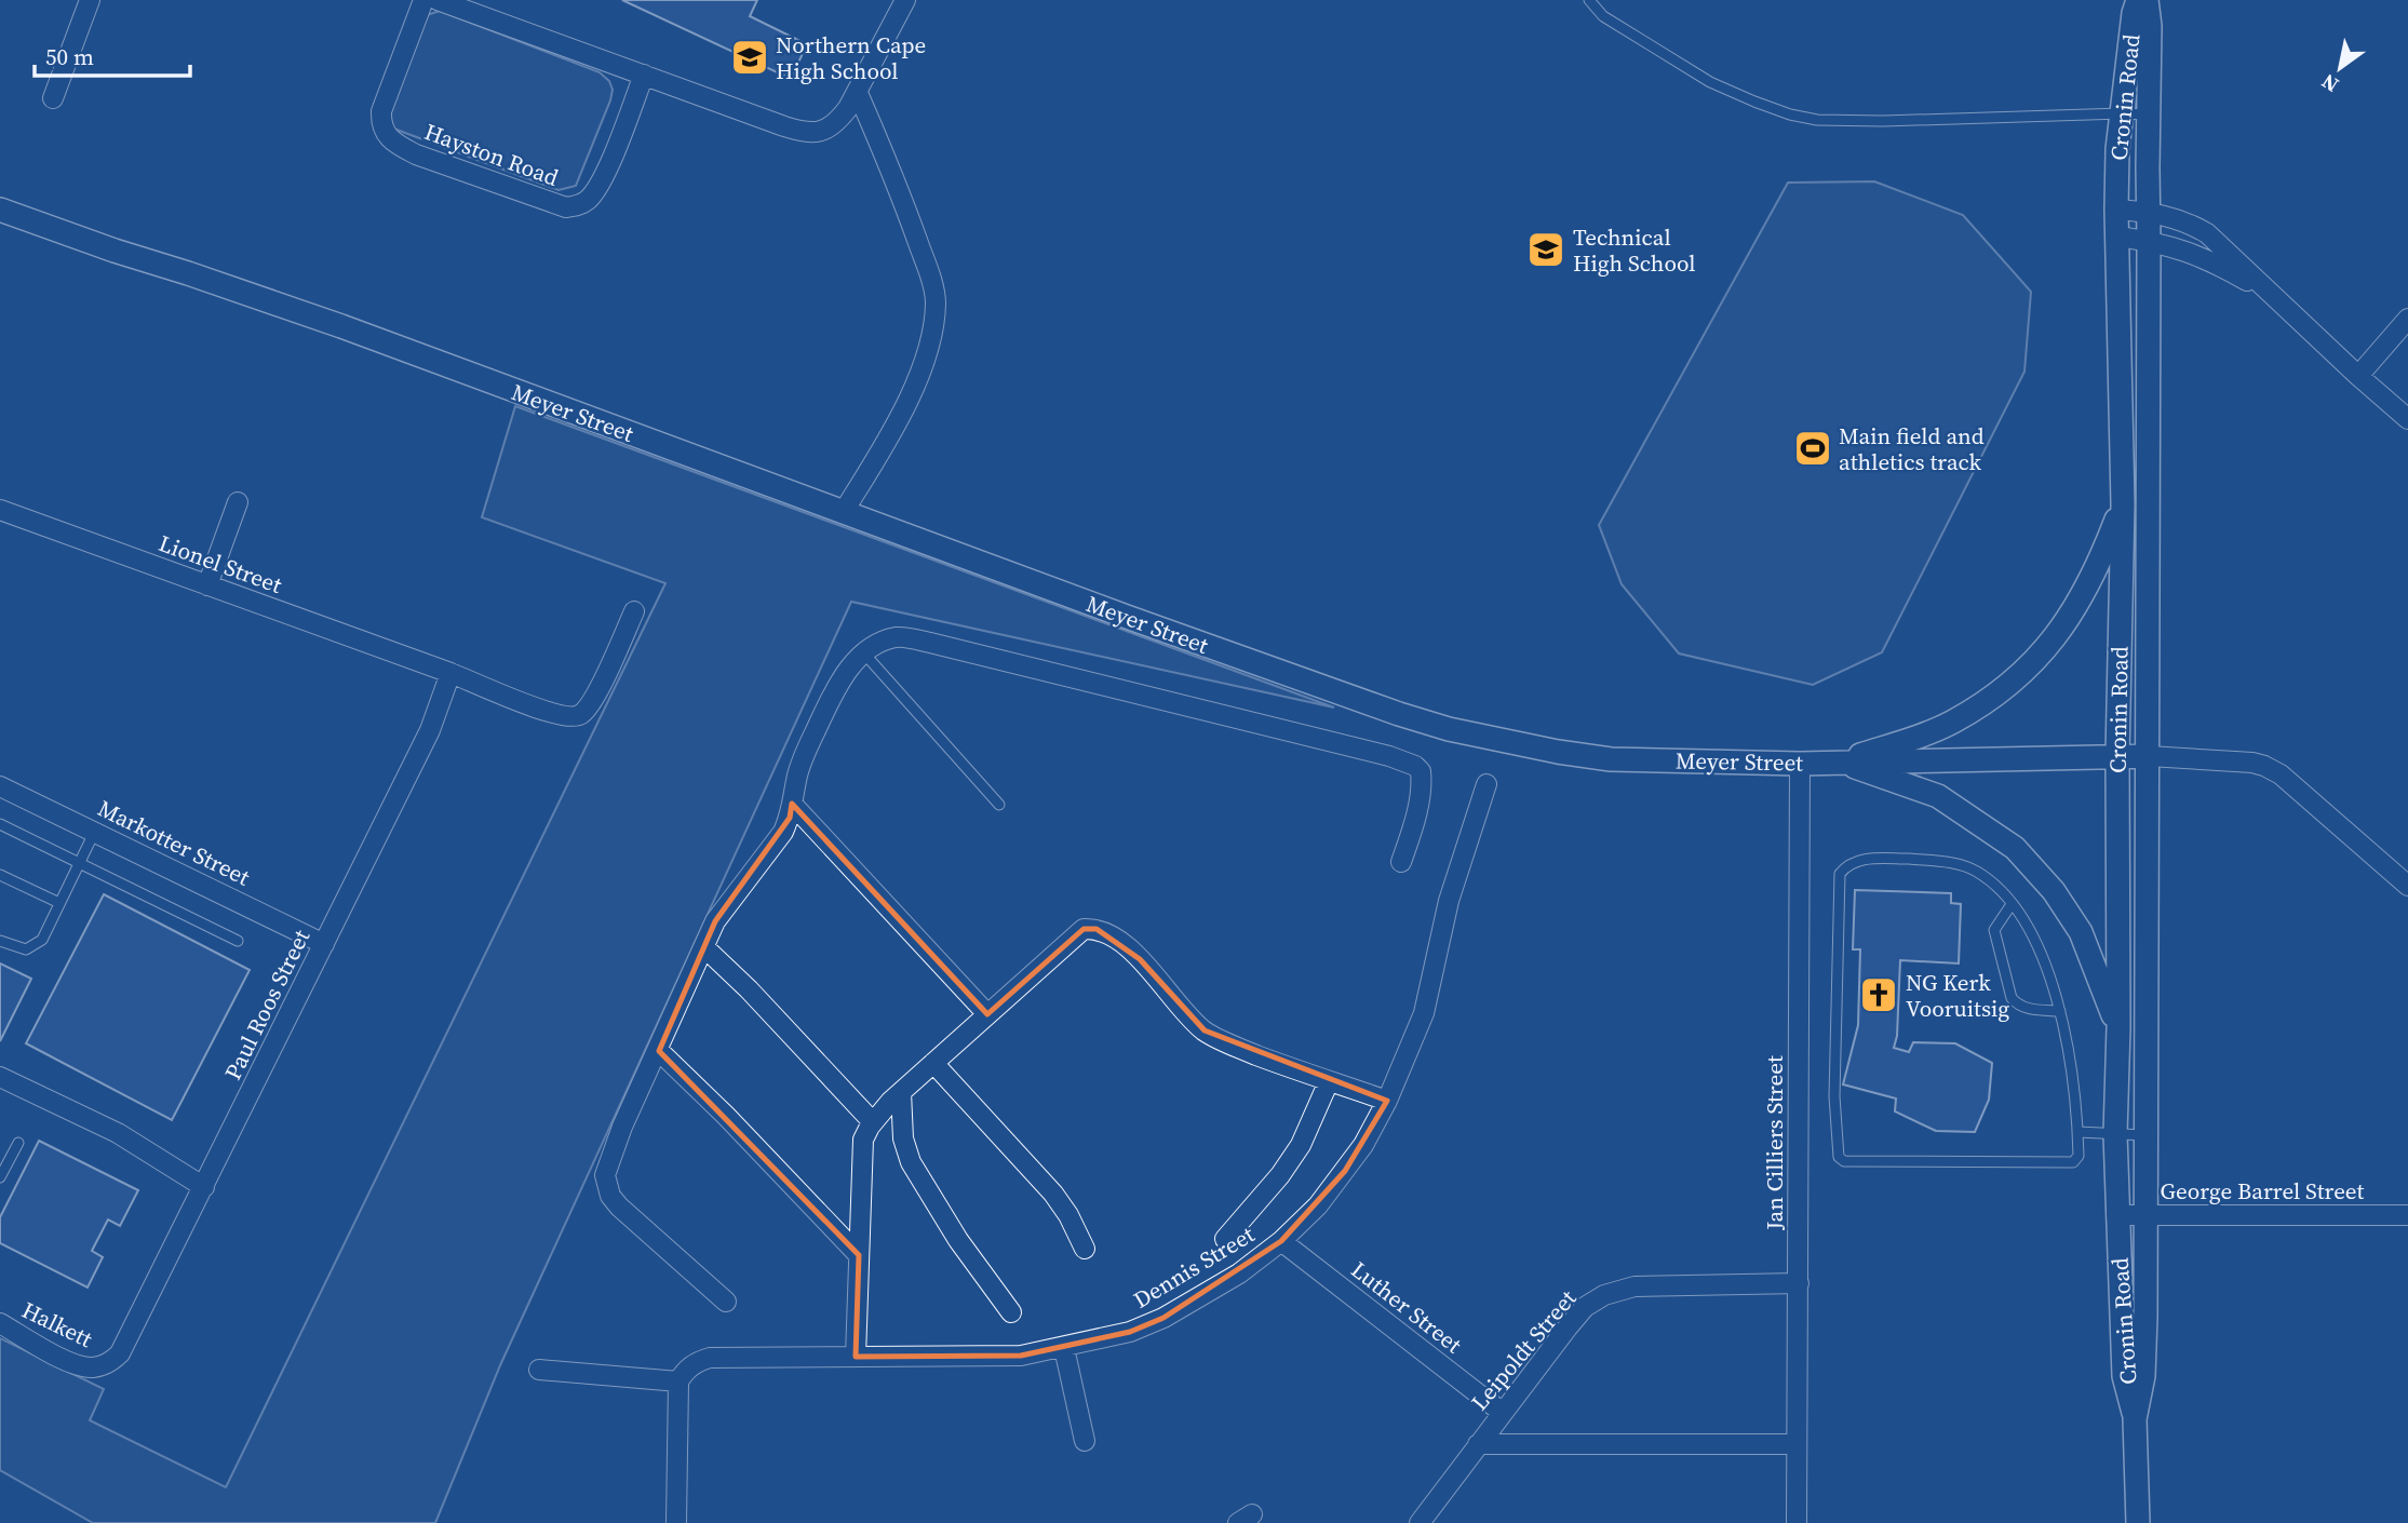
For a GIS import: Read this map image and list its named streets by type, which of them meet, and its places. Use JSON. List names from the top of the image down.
{
  "streets": {
    "street": [
      "Cronin Road",
      "Hayston Road",
      "Meyer Street",
      "Lionel Street",
      "Markotter Street",
      "Paul Roos Street",
      "Jan Cilliers Street",
      "George Barrel Street",
      "Dennis Street",
      "Luther Street",
      "Halkett",
      "Leipoldt Street"
    ]
  },
  "crossings": [
    ["Cronin Road", "Meyer Street"],
    ["Cronin Road", "George Barrel Street"],
    ["Meyer Street", "Jan Cilliers Street"],
    ["Lionel Street", "Paul Roos Street"],
    ["Markotter Street", "Paul Roos Street"],
    ["Paul Roos Street", "Halkett"],
    ["Jan Cilliers Street", "Leipoldt Street"],
    ["Dennis Street", "Luther Street"],
    ["Luther Street", "Leipoldt Street"]
  ],
  "places": {
    "school or university": ["Northern Cape High School", "Technical High School"],
    "sports": ["Main field and athletics track"],
    "church": ["NG Kerk Vooruitsig"]
  },
  "scale_bar": "50 m",
  "north": "bottom left"
}
